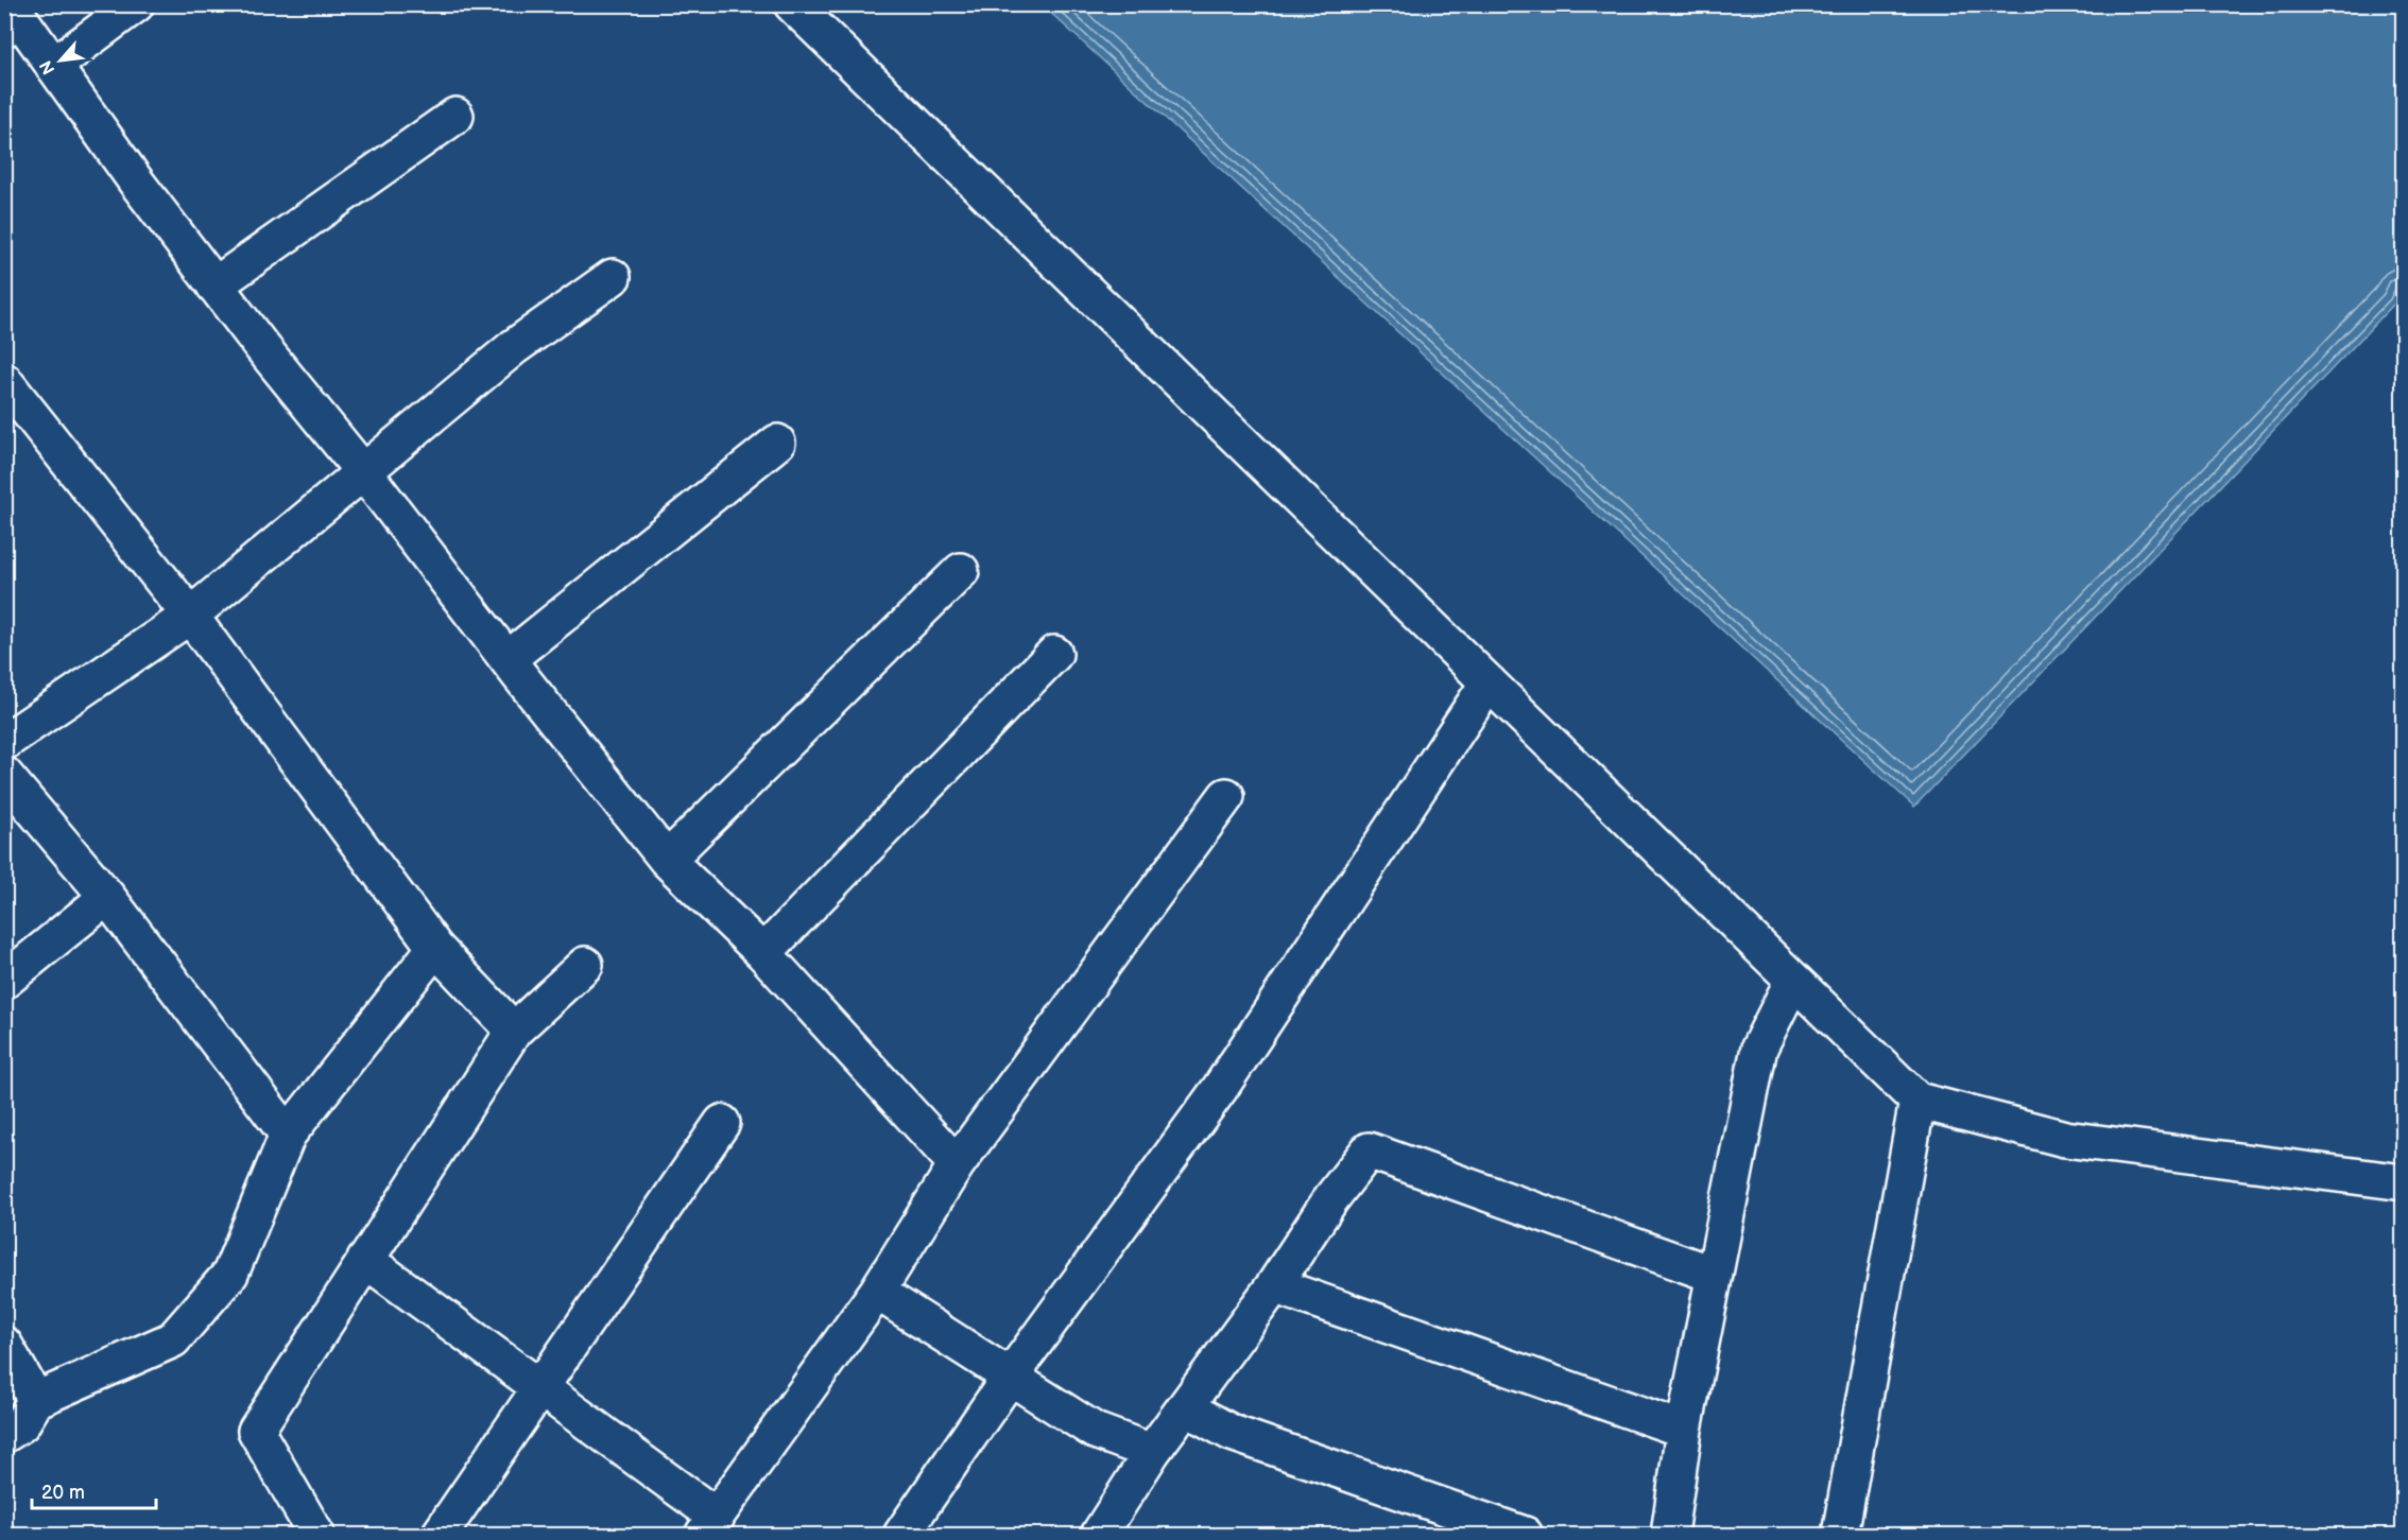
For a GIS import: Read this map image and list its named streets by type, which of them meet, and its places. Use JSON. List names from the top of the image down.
{
  "scale_bar": "20 m",
  "north": "bottom left"
}
